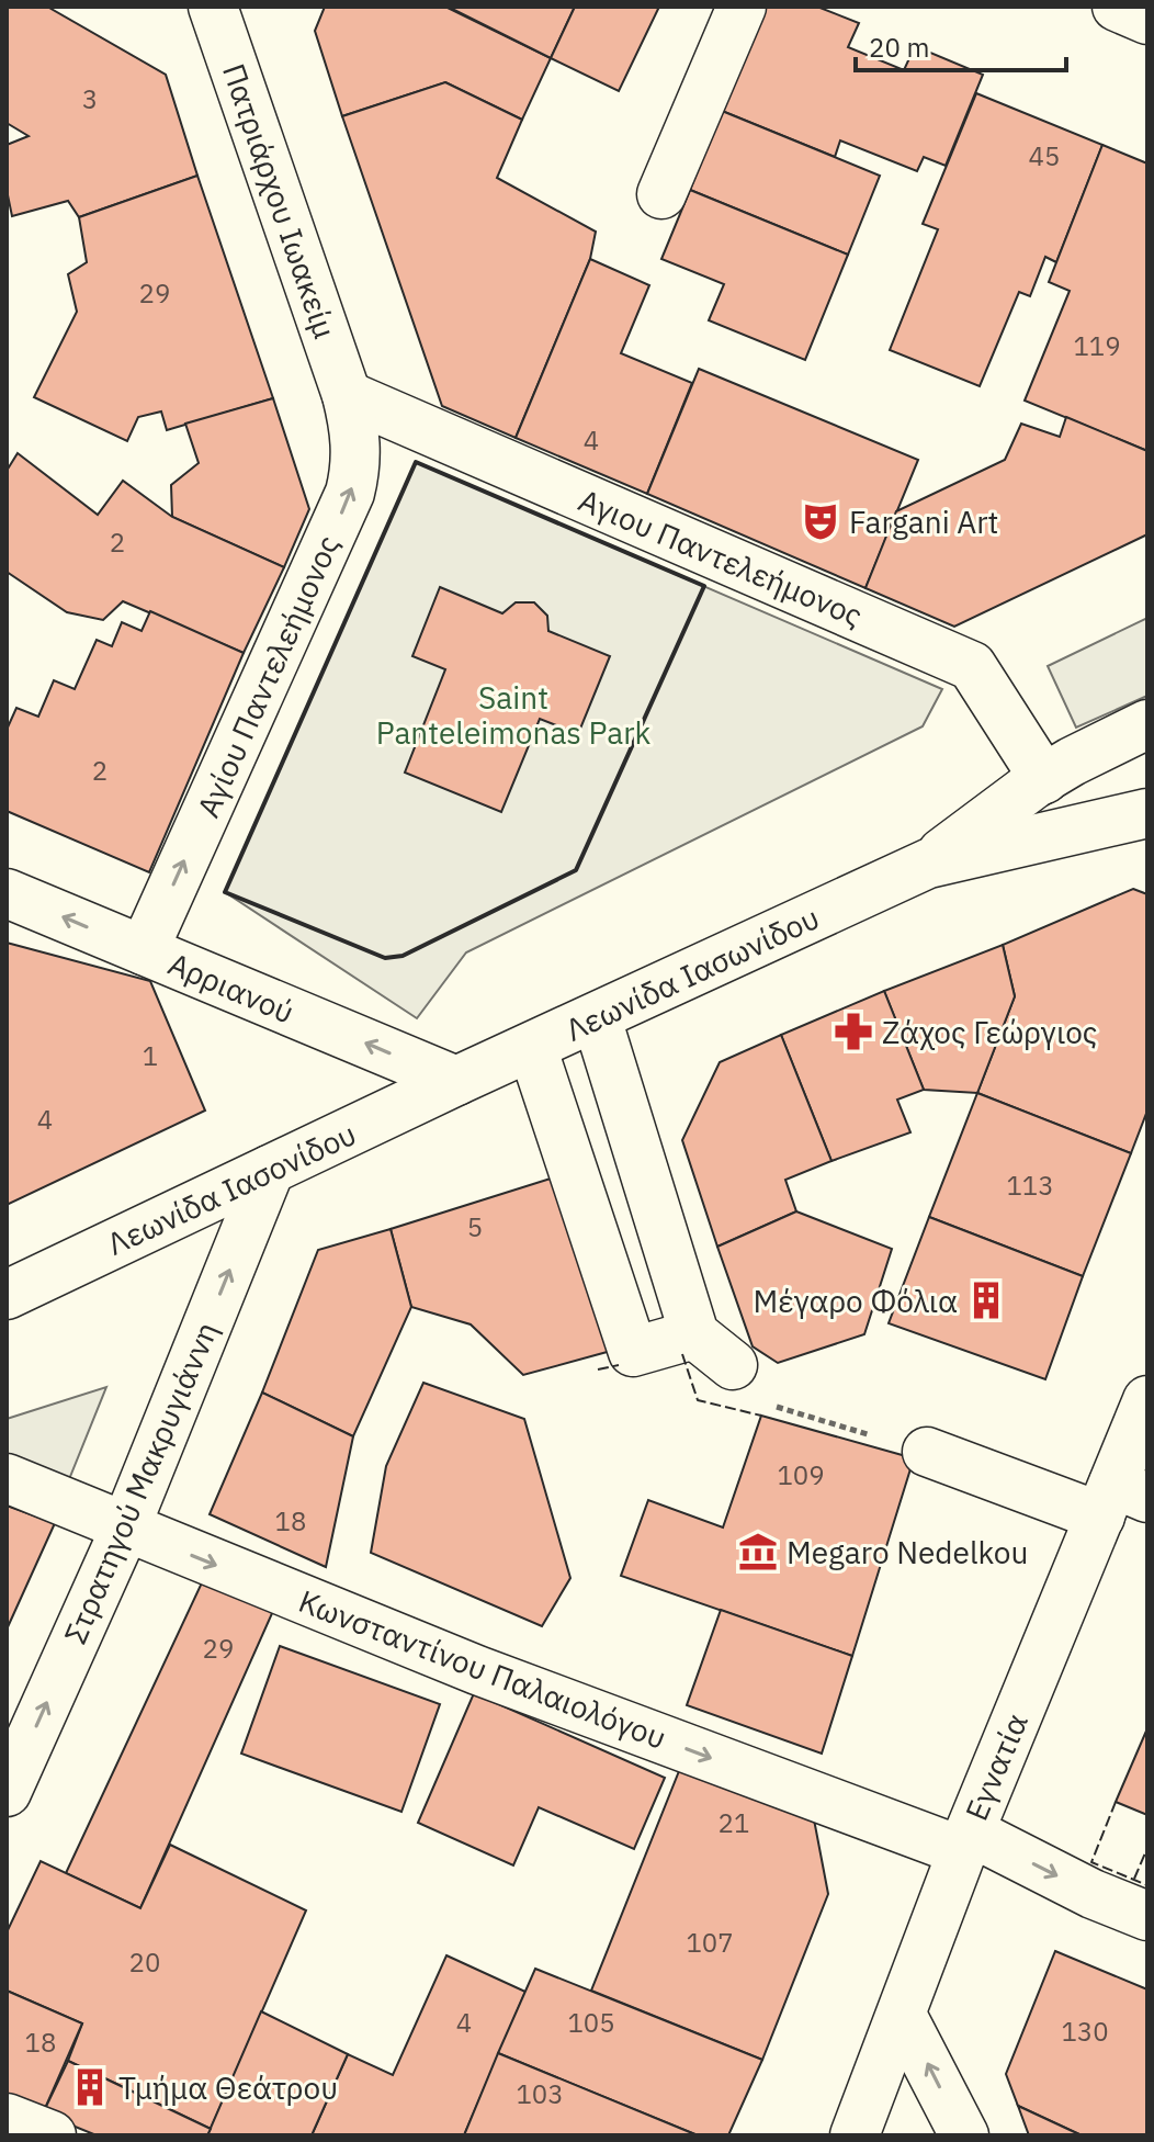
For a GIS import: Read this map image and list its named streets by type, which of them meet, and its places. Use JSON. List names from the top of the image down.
{
  "streets": {
    "street": [
      "Πατριάρχου Ιωακείμ",
      "Αγιου Παντελεήμονος",
      "Αγίου Παντελεήμονος",
      "Λεωνίδα Ιασωνίδου",
      "Αρριανού",
      "Λεωνίδα Ιασονίδου",
      "Στρατηγού Μακρυγιάννη",
      "Κωνσταντίνου Παλαιολόγου",
      "Εγνατία"
    ]
  },
  "crossings": [
    ["Πατριάρχου Ιωακείμ", "Αγιου Παντελεήμονος"],
    ["Πατριάρχου Ιωακείμ", "Αγίου Παντελεήμονος"],
    ["Αγιου Παντελεήμονος", "Αγίου Παντελεήμονος"],
    ["Αγίου Παντελεήμονος", "Αρριανού"],
    ["Λεωνίδα Ιασωνίδου", "Αρριανού"],
    ["Λεωνίδα Ιασωνίδου", "Λεωνίδα Ιασονίδου"],
    ["Αρριανού", "Λεωνίδα Ιασονίδου"],
    ["Λεωνίδα Ιασονίδου", "Στρατηγού Μακρυγιάννη"],
    ["Στρατηγού Μακρυγιάννη", "Κωνσταντίνου Παλαιολόγου"],
    ["Κωνσταντίνου Παλαιολόγου", "Εγνατία"]
  ],
  "one_way": [
    "Αγίου Παντελεήμονος",
    "Αρριανού",
    "Στρατηγού Μακρυγιάννη",
    "Κωνσταντίνου Παλαιολόγου"
  ],
  "parks": ["Saint Panteleimonas Park"],
  "places": {
    "theatre": ["Fargani Art"],
    "pharmacy": ["Ζάχος Γεώργιος"],
    "building": ["Μέγαρο Φόλια", "Τμήμα Θεάτρου"],
    "museum": ["Megaro Nedelkou"]
  },
  "house_numbers": [
    "3",
    "45",
    "29",
    "119",
    "4",
    "2",
    "2",
    "1",
    "4",
    "113",
    "5",
    "109",
    "18",
    "29",
    "21",
    "107",
    "20",
    "4",
    "105",
    "130",
    "18",
    "103"
  ],
  "scale_bar": "20 m"
}
